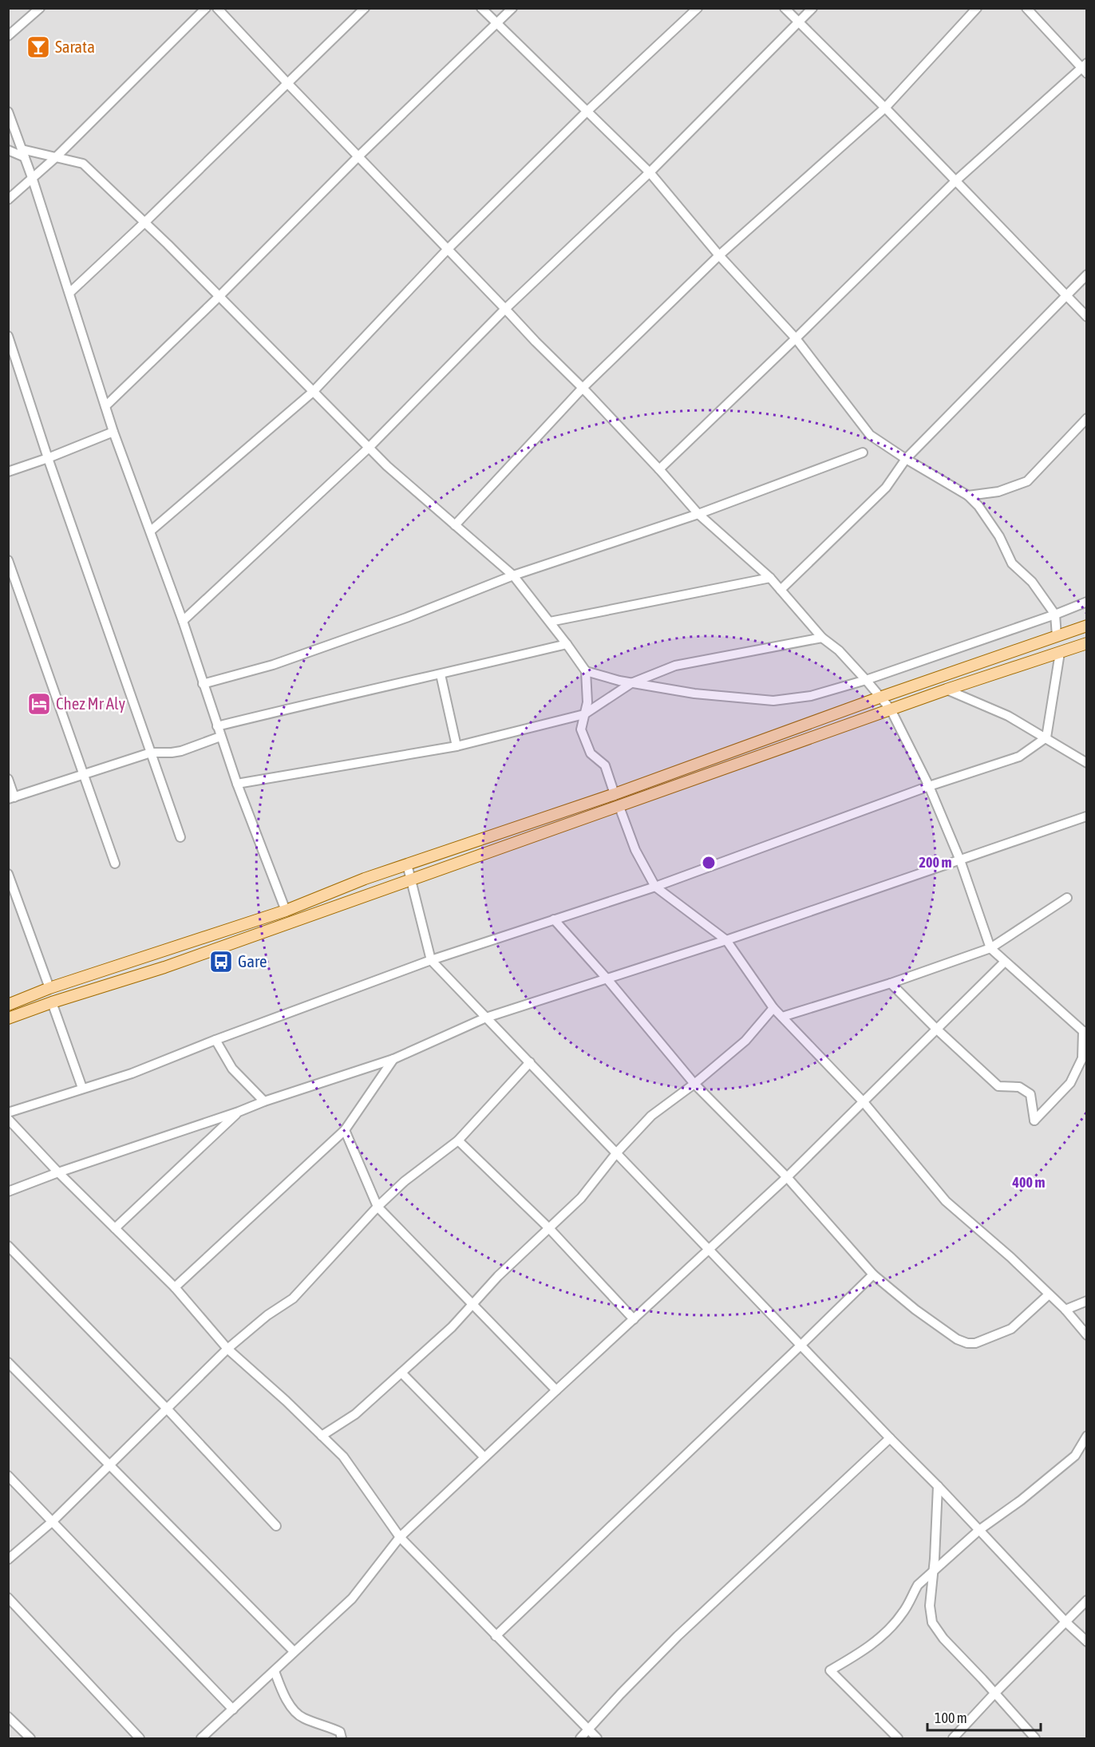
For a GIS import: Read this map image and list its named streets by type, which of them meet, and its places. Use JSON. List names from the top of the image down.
{
  "places": {
    "bar": ["Sarata"],
    "hotel": ["Chez Mr Aly"],
    "bus stop": ["Gare"]
  },
  "scale_bar": "100 m",
  "rings": ["200 m", "400 m"]
}
